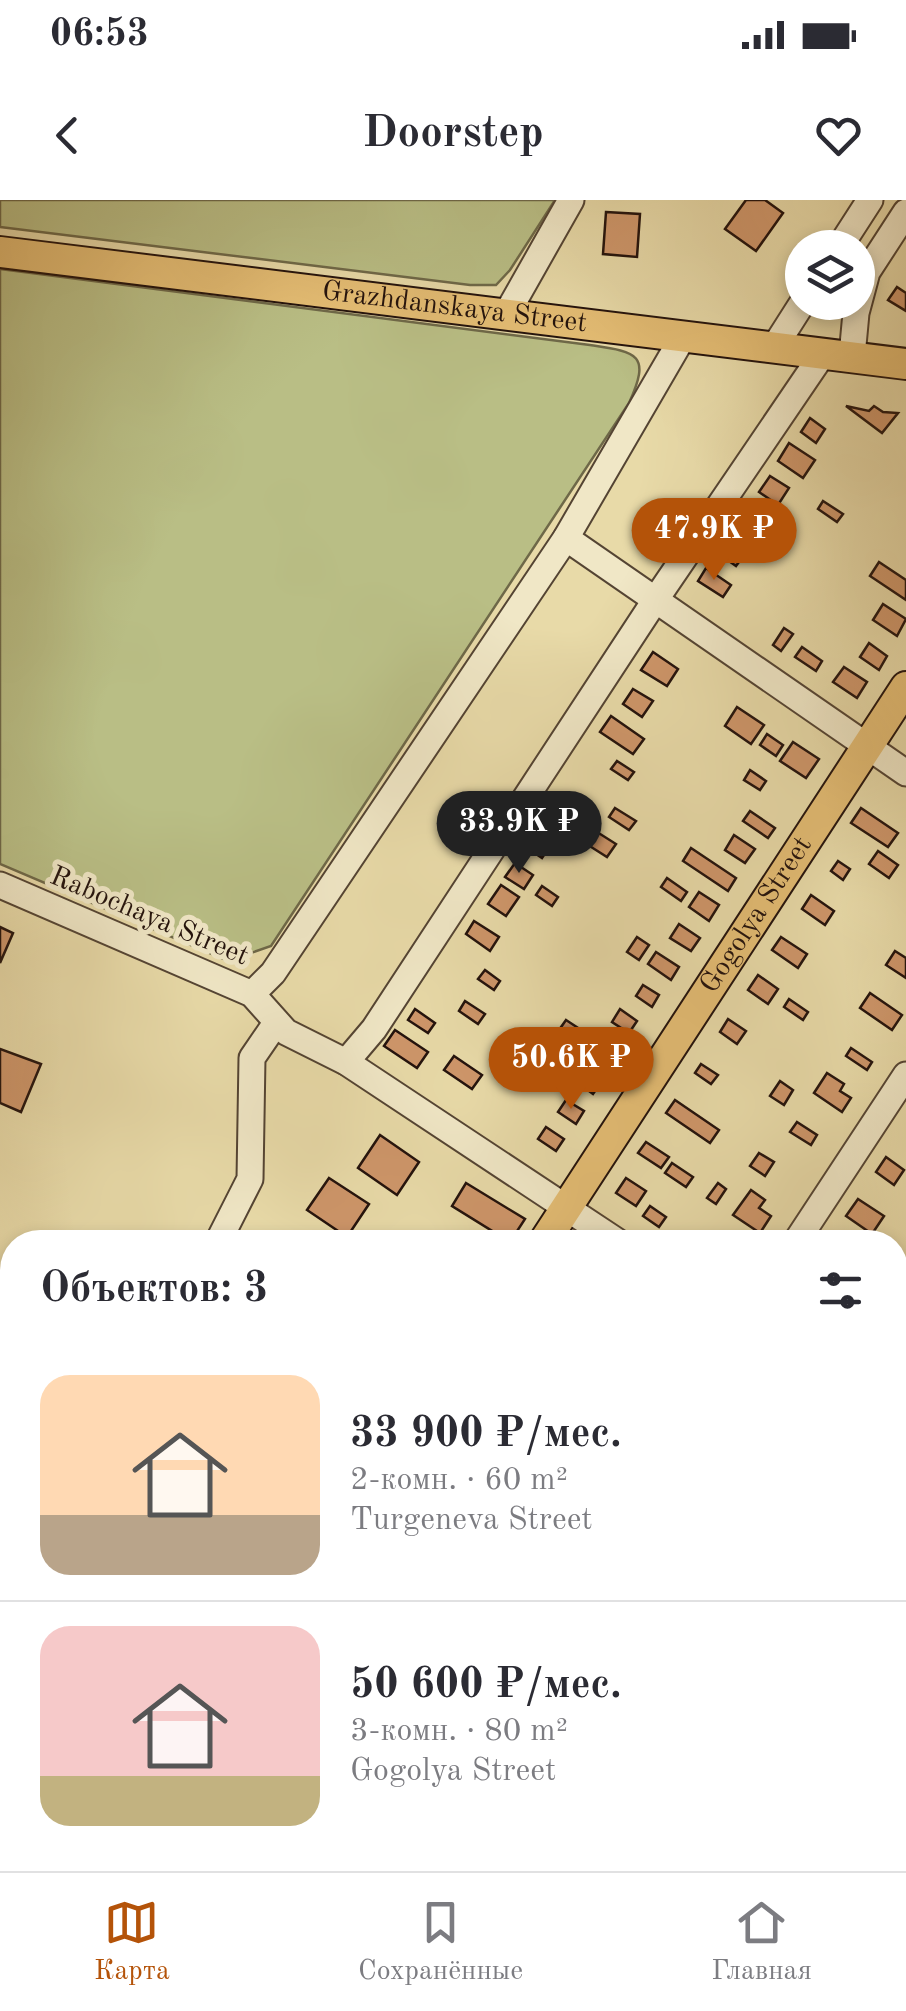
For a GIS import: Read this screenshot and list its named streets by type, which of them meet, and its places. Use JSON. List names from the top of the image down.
{
  "streets": {
    "main road": ["Grazhdanskaya Street", "Gogolya Street"],
    "street": ["Rabochaya Street"]
  },
  "crossings": [
    ["Gogolya Street", "Rabochaya Street"]
  ],
  "page": {
    "status": "06:53",
    "header": "Doorstep",
    "price": ["47.9K ₽", "33.9K ₽", "50.6K ₽"],
    "heading": "Объектов: 3",
    "list": [
      {
        "name": "33 900 ₽/мес.",
        "note": "2-комн. · 60 m² · Turgeneva Street"
      },
      {
        "name": "50 600 ₽/мес.",
        "note": "3-комн. · 80 m² · Gogolya Street"
      }
    ],
    "tabs": ["Карта", "Сохранённые", "Главная"]
  }
}
